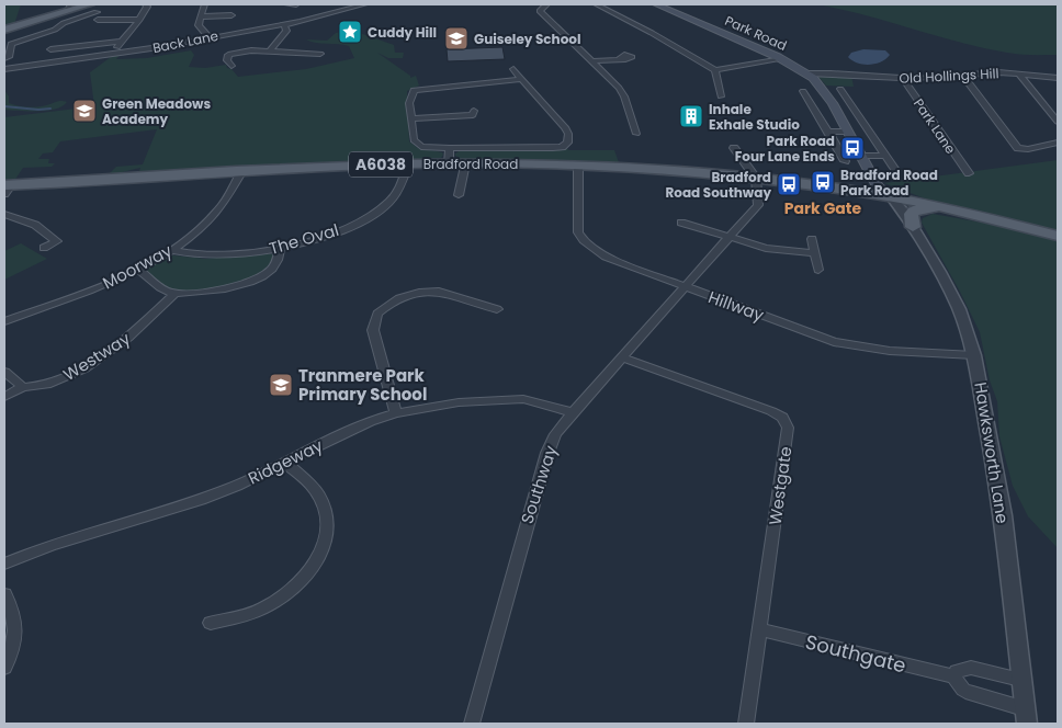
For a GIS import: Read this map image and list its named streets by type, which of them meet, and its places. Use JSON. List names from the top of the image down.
{
  "streets": {
    "main road": ["Park Road", "Bradford Road", "A6038"],
    "street": [
      "Back Lane",
      "Old Hollings Hill",
      "Park Lane",
      "The Oval",
      "Moorway",
      "Hillway",
      "Westway",
      "Hawksworth Lane",
      "Ridgeway",
      "Southway",
      "Westgate",
      "Southgate"
    ]
  },
  "crossings": [
    ["Park Road", "Old Hollings Hill"],
    ["Park Road", "Bradford Road"],
    ["Park Road", "A6038"],
    ["Park Road", "Hawksworth Lane"],
    ["Old Hollings Hill", "Park Lane"],
    ["Bradford Road", "A6038"],
    ["Bradford Road", "The Oval"],
    ["Bradford Road", "Moorway"],
    ["Bradford Road", "Hillway"],
    ["Bradford Road", "Hawksworth Lane"],
    ["Bradford Road", "Southway"],
    ["A6038", "Hawksworth Lane"],
    ["The Oval", "Moorway"],
    ["Hillway", "Hawksworth Lane"],
    ["Hillway", "Southway"],
    ["Hawksworth Lane", "Southgate"],
    ["Ridgeway", "Southway"],
    ["Southway", "Westgate"],
    ["Westgate", "Southgate"]
  ],
  "districts": ["Park Gate"],
  "places": {
    "place": ["Cuddy Hill"],
    "school or university": ["Guiseley School", "Green Meadows Academy", "Tranmere Park Primary School"],
    "building": ["Inhale Exhale Studio"],
    "bus stop": ["Park Road Four Lane Ends", "Bradford Road Park Road", "Bradford Road Southway"]
  }
}
